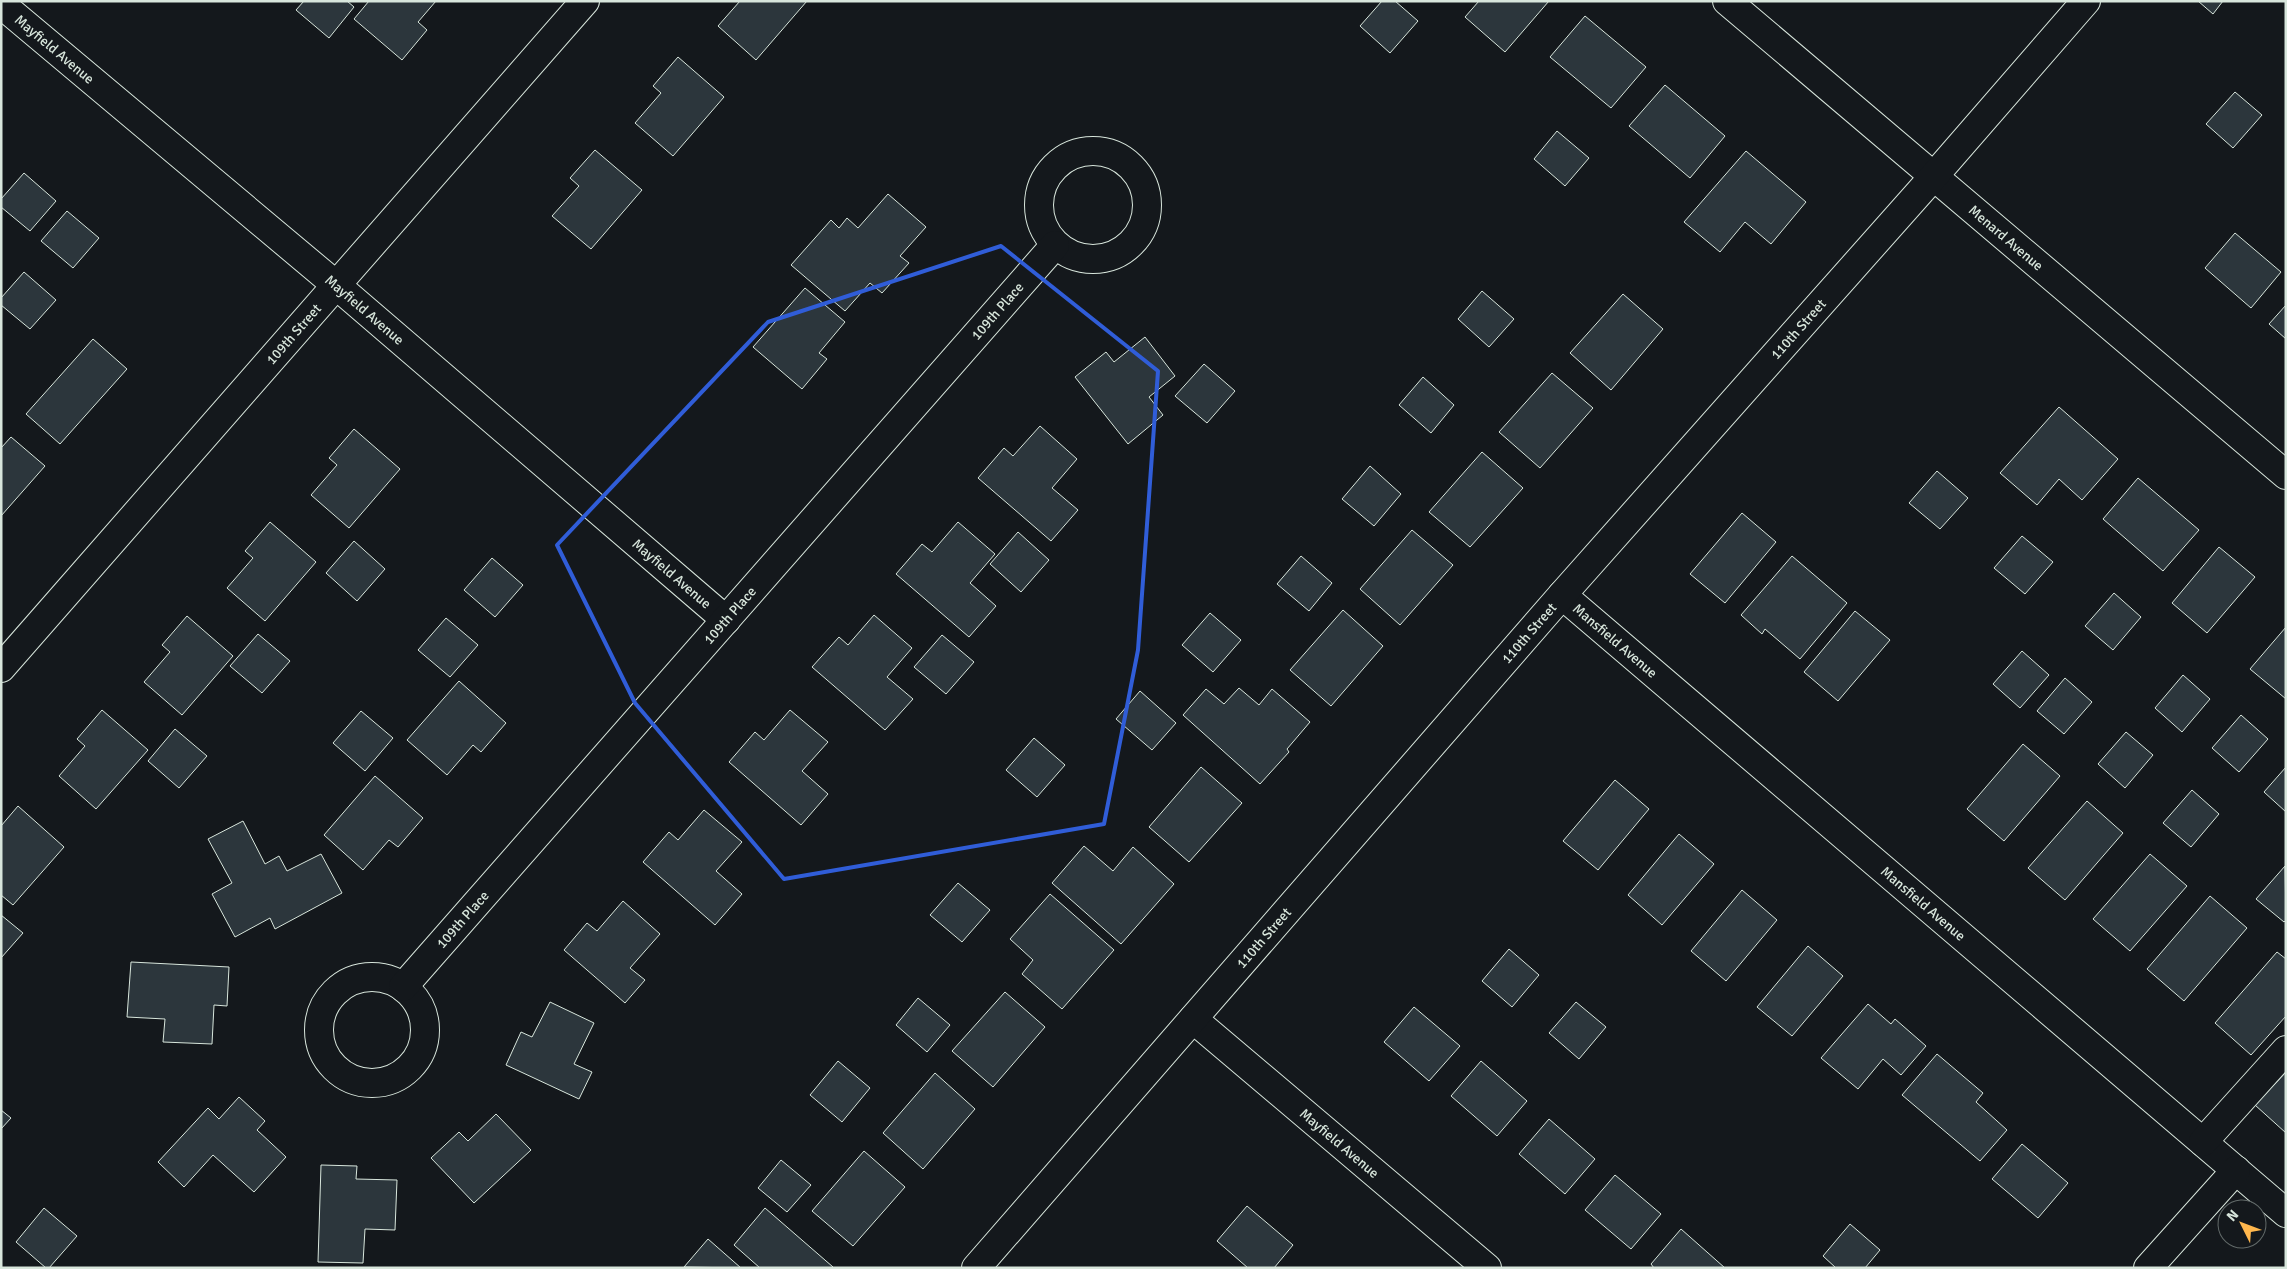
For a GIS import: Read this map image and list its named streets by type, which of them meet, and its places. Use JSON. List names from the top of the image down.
{
  "streets": {
    "street": [
      "Mayfield Avenue",
      "Menard Avenue",
      "109th Place",
      "110th Street",
      "109th Street",
      "Mansfield Avenue"
    ]
  },
  "crossings": [
    ["Mayfield Avenue", "109th Place"],
    ["Mayfield Avenue", "110th Street"],
    ["Mayfield Avenue", "109th Street"],
    ["Menard Avenue", "110th Street"],
    ["110th Street", "Mansfield Avenue"]
  ],
  "north": "top left"
}
